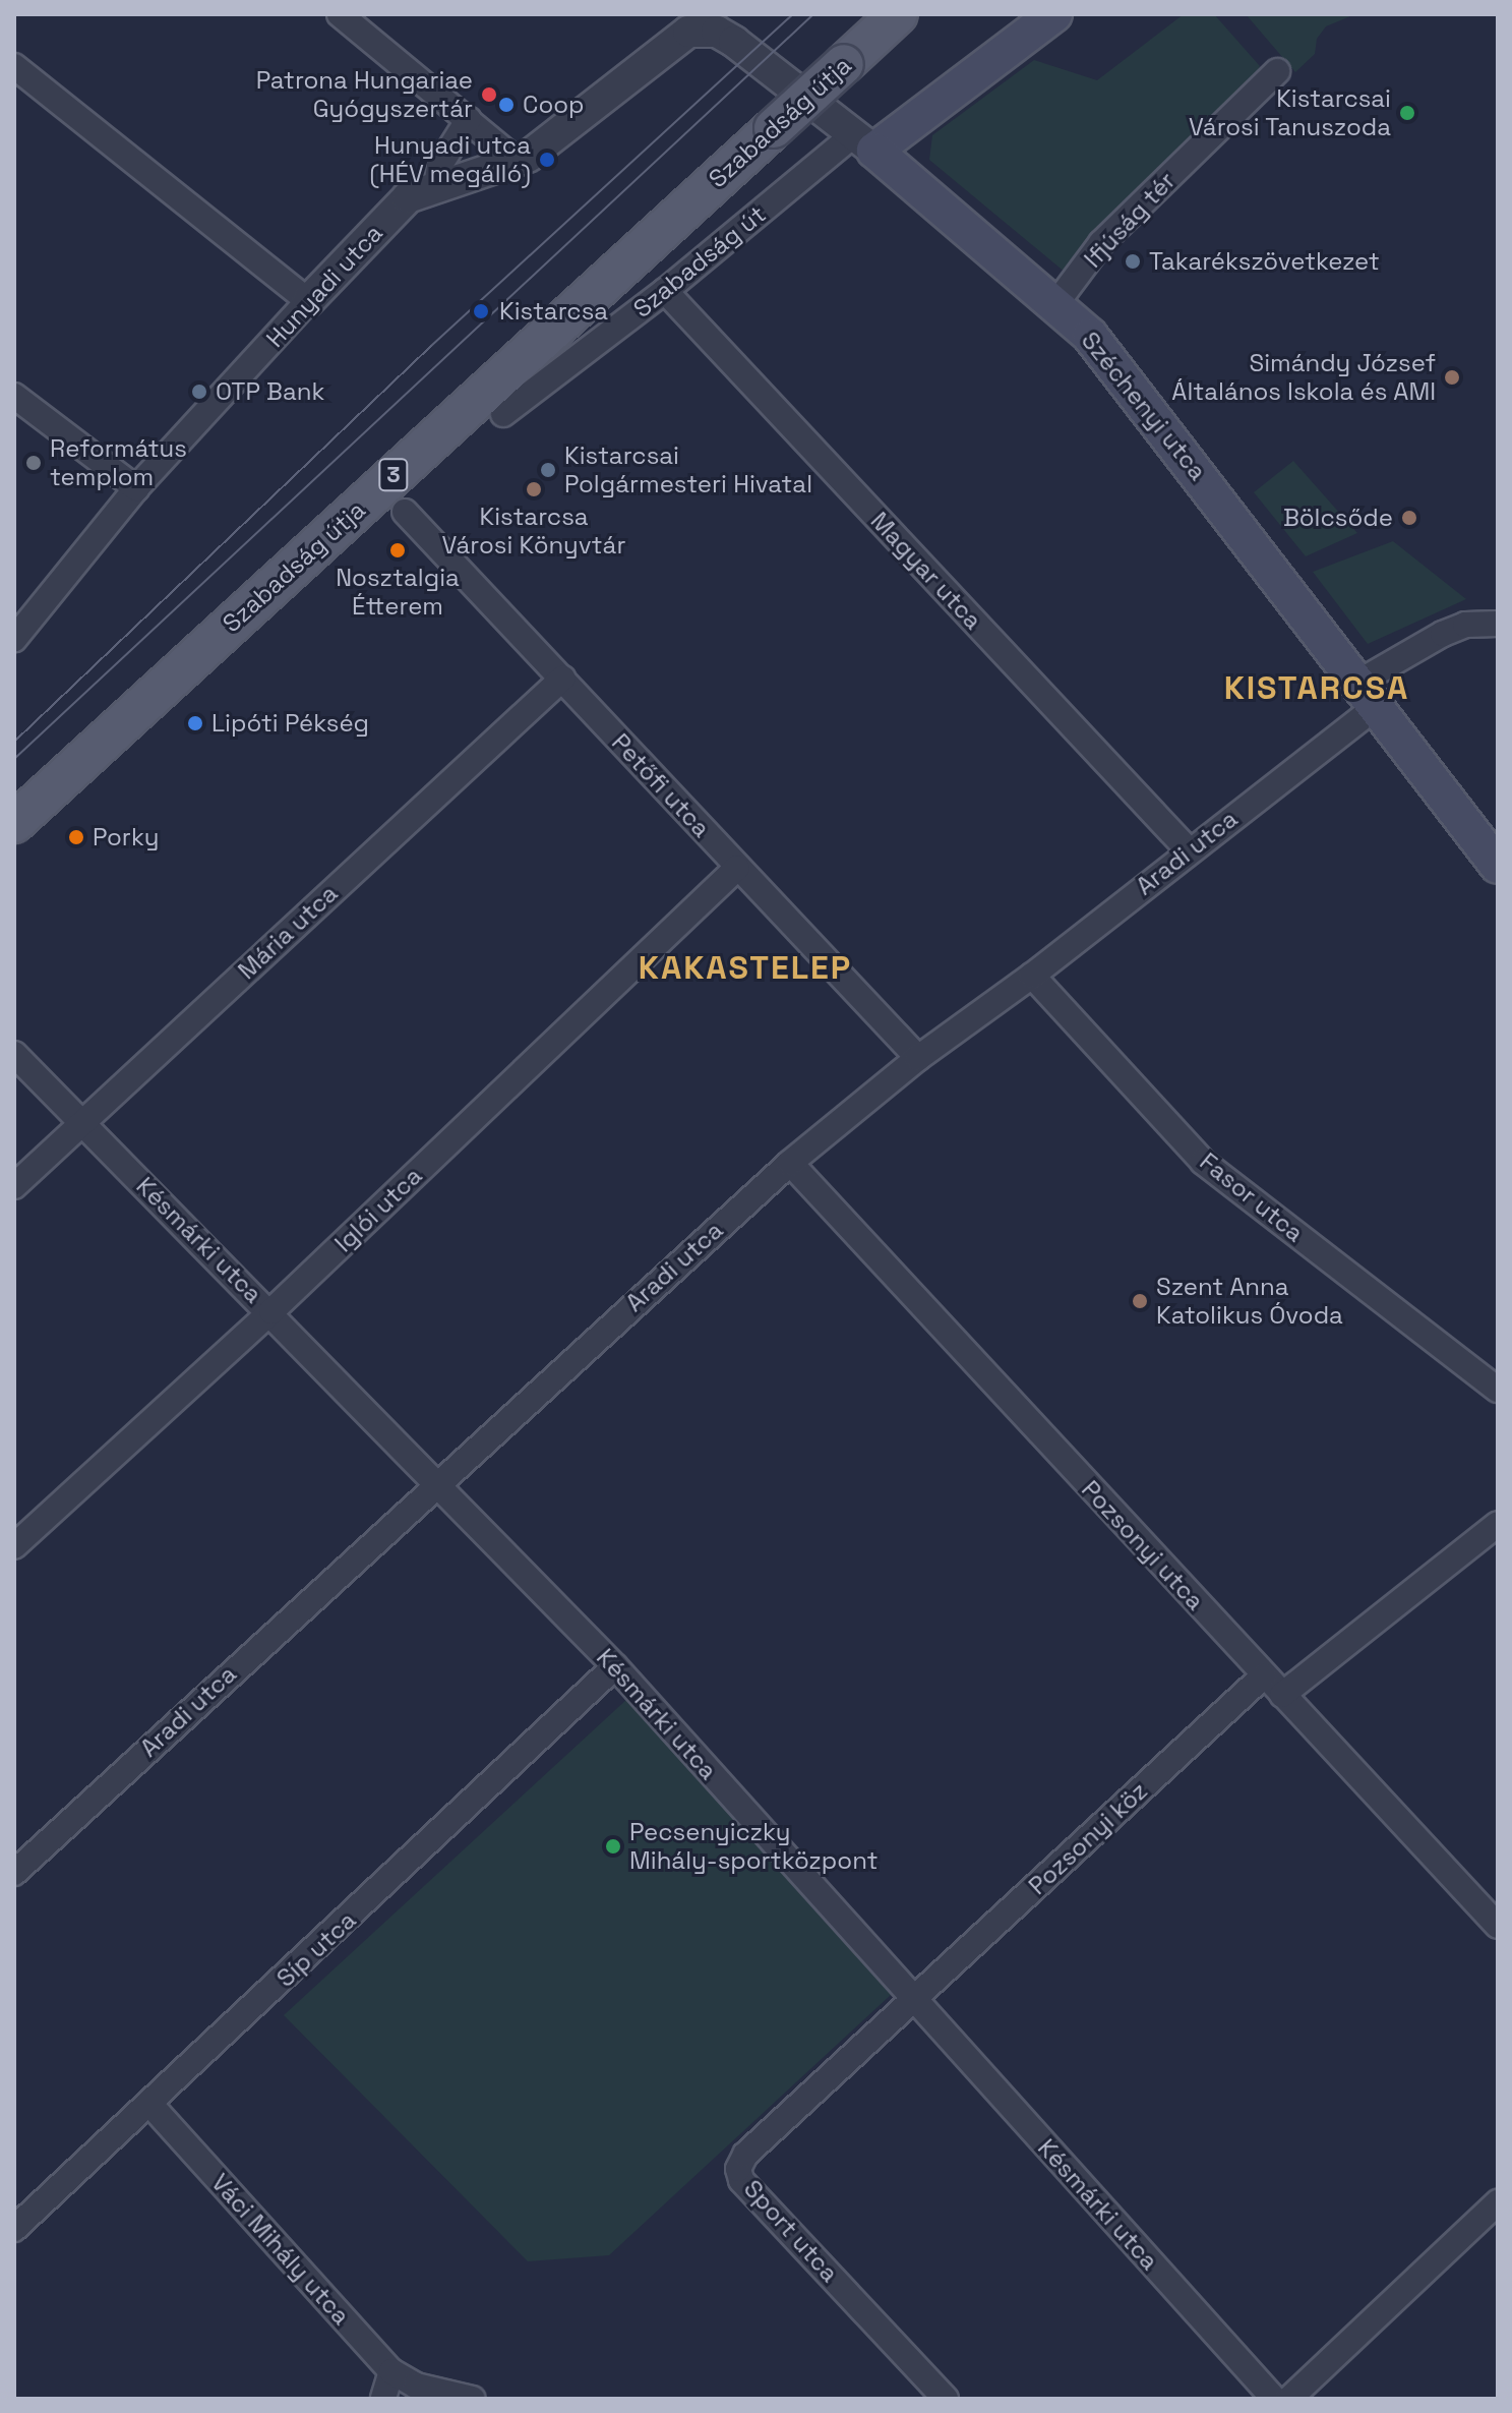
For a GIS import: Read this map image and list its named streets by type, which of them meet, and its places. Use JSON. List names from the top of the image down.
{
  "streets": {
    "main road": ["Szabadság útja", "Széchenyi utca", "3"],
    "street": [
      "Ifjúság tér",
      "Szabadság út",
      "Hunyadi utca",
      "Magyar utca",
      "Petőfi utca",
      "Aradi utca",
      "Mária utca",
      "Fasor utca",
      "Iglói utca",
      "Késmárki utca",
      "Pozsonyi utca",
      "Pozsonyi köz",
      "Síp utca",
      "Sport utca",
      "Váci Mihály utca"
    ]
  },
  "crossings": [
    ["Ifjúság tér", "Széchenyi utca"],
    ["Szabadság út", "Széchenyi utca"],
    ["Szabadság út", "Magyar utca"],
    ["Hunyadi utca", "Széchenyi utca"],
    ["Széchenyi utca", "Aradi utca"],
    ["Magyar utca", "Aradi utca"],
    ["Petőfi utca", "Aradi utca"],
    ["Petőfi utca", "Mária utca"],
    ["Petőfi utca", "Iglói utca"],
    ["Aradi utca", "Fasor utca"],
    ["Aradi utca", "Késmárki utca"],
    ["Aradi utca", "Pozsonyi utca"],
    ["Mária utca", "Késmárki utca"],
    ["Iglói utca", "Késmárki utca"],
    ["Késmárki utca", "Pozsonyi köz"],
    ["Késmárki utca", "Síp utca"],
    ["Késmárki utca", "Sport utca"],
    ["Pozsonyi utca", "Pozsonyi köz"],
    ["Pozsonyi köz", "Sport utca"],
    ["Síp utca", "Váci Mihály utca"]
  ],
  "districts": ["KISTARCSA", "KAKASTELEP"],
  "places": [
    "Patrona Hungariae Gyógyszertár",
    "Coop",
    "Kistarcsai Városi Tanuszoda",
    "Hunyadi utca (HÉV megálló)",
    "Takarékszövetkezet",
    "Kistarcsa",
    "Simándy József Általános Iskola és AMI",
    "OTP Bank",
    "Református templom",
    "Kistarcsai Polgármesteri Hivatal",
    "Kistarcsa Városi Könyvtár",
    "Bölcsőde",
    "Nosztalgia Étterem",
    "Lipóti Pékség",
    "Porky",
    "Szent Anna Katolikus Óvoda",
    "Pecsenyiczky Mihály-sportközpont"
  ]
}
